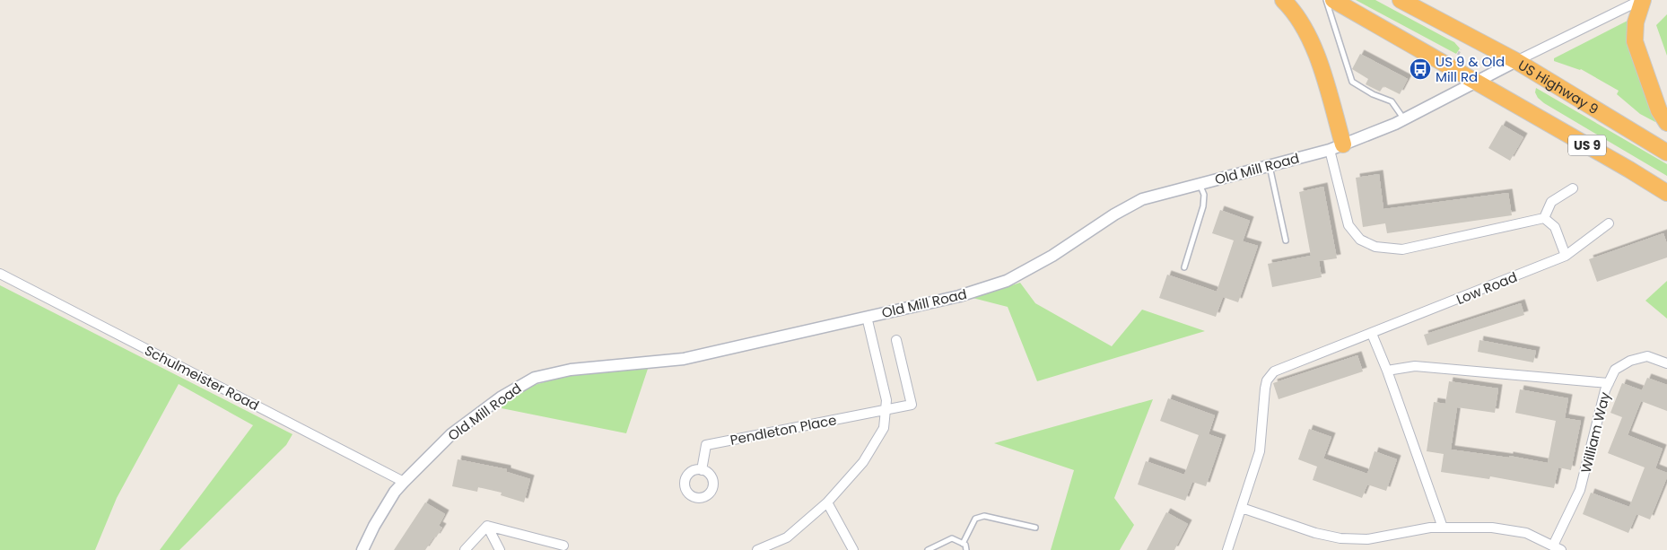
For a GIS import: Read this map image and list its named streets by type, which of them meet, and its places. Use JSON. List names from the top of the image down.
{
  "streets": {
    "highway": ["US Highway 9", "US 9"],
    "street": [
      "Old Mill Road",
      "Low Road",
      "Schulmeister Road",
      "Pendleton Place",
      "William Way"
    ]
  },
  "crossings": [
    ["US Highway 9", "Old Mill Road"],
    ["US 9", "Old Mill Road"],
    ["Old Mill Road", "Schulmeister Road"]
  ],
  "places": {
    "bus stop": ["US 9 & Old Mill Rd"]
  }
}
